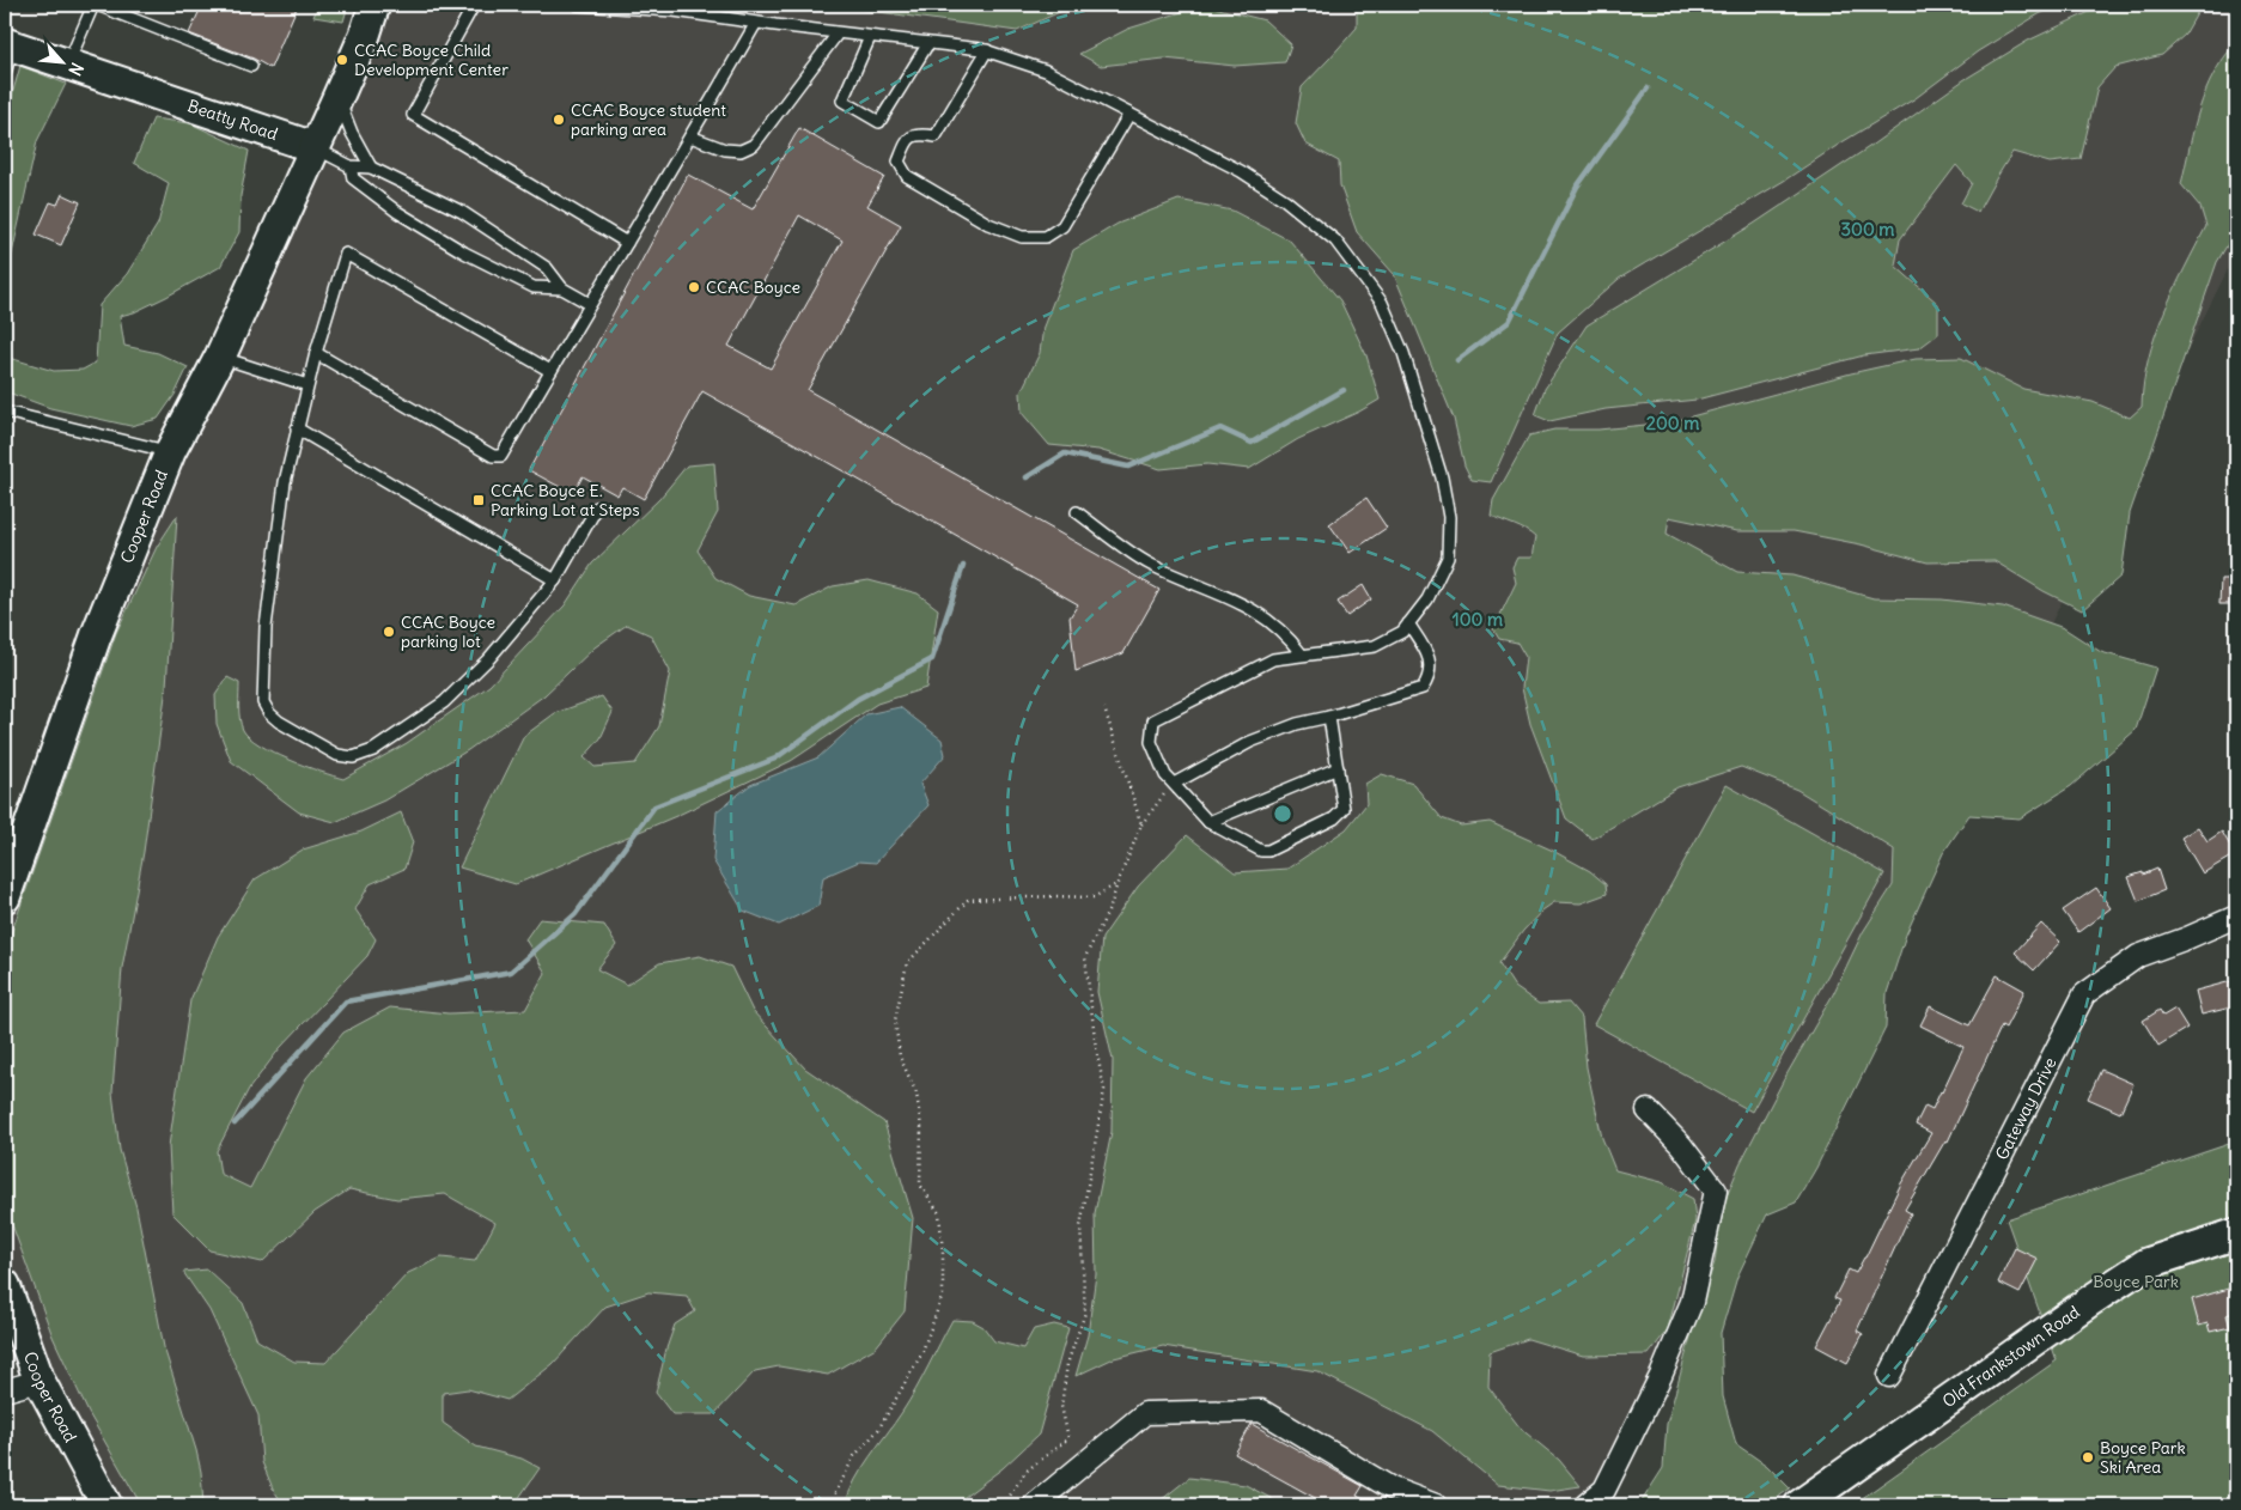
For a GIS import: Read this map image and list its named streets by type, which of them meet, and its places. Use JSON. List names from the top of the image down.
{
  "streets": {
    "street": [
      "Beatty Road",
      "Cooper Road",
      "Gateway Drive",
      "Old Frankstown Road"
    ]
  },
  "crossings": [
    ["Beatty Road", "Cooper Road"]
  ],
  "parks": ["Boyce Park"],
  "places": {
    "other": [
      "CCAC Boyce Child Development Center",
      "CCAC Boyce student parking area",
      "CCAC Boyce",
      "CCAC Boyce parking lot",
      "Boyce Park Ski Area"
    ],
    "transit": ["CCAC Boyce E. Parking Lot at Steps"]
  },
  "north": "bottom right",
  "rings": ["300 m", "200 m", "100 m"]
}
